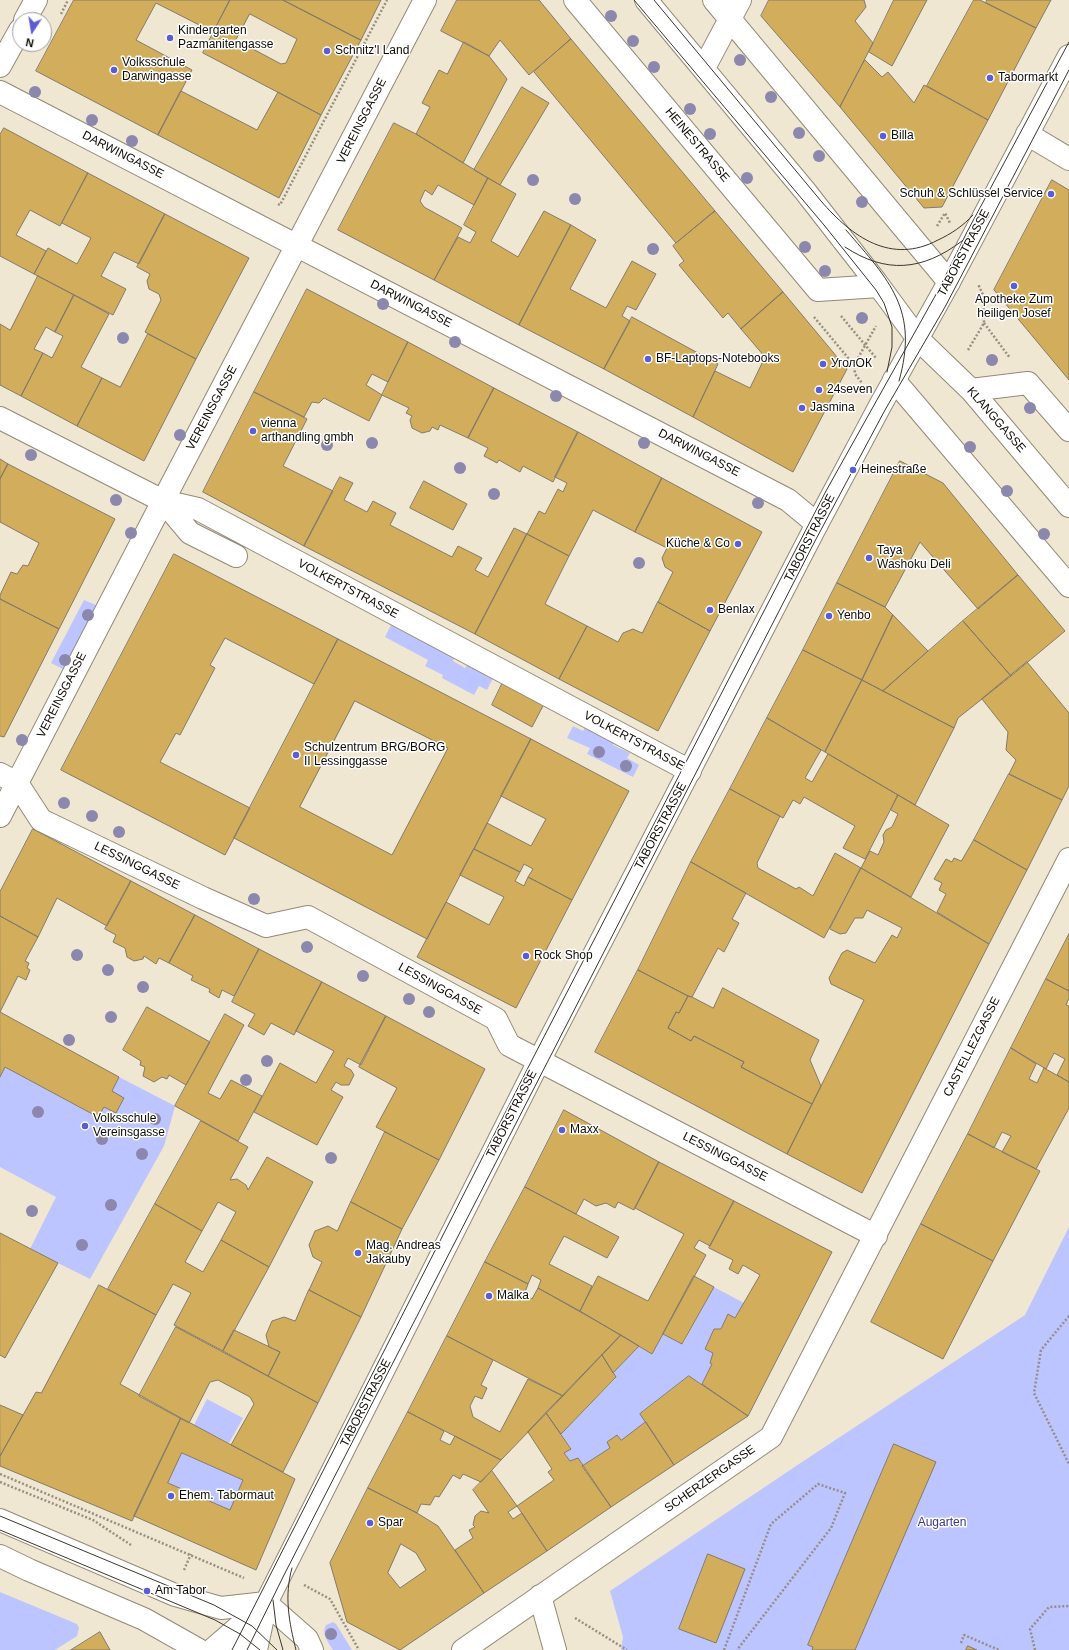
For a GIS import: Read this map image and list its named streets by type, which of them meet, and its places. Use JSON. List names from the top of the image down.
{
  "streets": {
    "street": [
      "VEREINSGASSE",
      "HEINESTRASSE",
      "DARWINGASSE",
      "TABORSTRASSE",
      "KLANGGASSE",
      "VOLKERTSTRASSE",
      "LESSINGGASSE",
      "CASTELLEZGASSE",
      "SCHERZERGASSE"
    ]
  },
  "crossings": [
    ["VEREINSGASSE", "DARWINGASSE"],
    ["VEREINSGASSE", "VOLKERTSTRASSE"],
    ["VEREINSGASSE", "LESSINGGASSE"],
    ["DARWINGASSE", "TABORSTRASSE"],
    ["TABORSTRASSE", "KLANGGASSE"],
    ["TABORSTRASSE", "VOLKERTSTRASSE"],
    ["TABORSTRASSE", "LESSINGGASSE"],
    ["LESSINGGASSE", "CASTELLEZGASSE"],
    ["LESSINGGASSE", "SCHERZERGASSE"],
    ["CASTELLEZGASSE", "SCHERZERGASSE"]
  ],
  "parks": ["Augarten"],
  "places": [
    "Kindergarten Pazmanitengasse",
    "Schnitz'l Land",
    "Volksschule Darwingasse",
    "Tabormarkt",
    "Billa",
    "Schuh & Schlüssel Service",
    "Apotheke Zum heiligen Josef",
    "BF-Laptops-Notebooks",
    "УголОК",
    "24seven",
    "Jasmina",
    "vienna arthandling gmbh",
    "Heinestraße",
    "Küche & Co",
    "Taya Washoku Deli",
    "Benlax",
    "Yenbo",
    "Schulzentrum BRG/BORG II Lessinggasse",
    "Rock Shop",
    "Volksschule Vereinsgasse",
    "Maxx",
    "Mag. Andreas Jakauby",
    "Malka",
    "Ehem. Tabormaut",
    "Spar",
    "Am Tabor"
  ],
  "north": "bottom"
}
